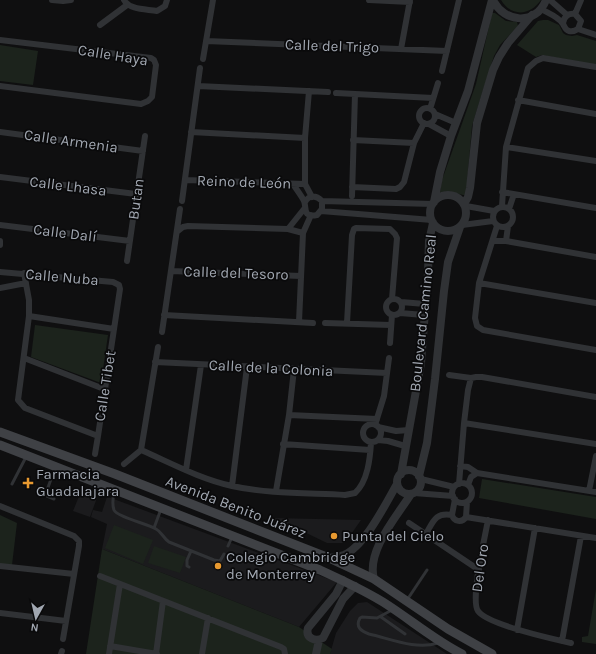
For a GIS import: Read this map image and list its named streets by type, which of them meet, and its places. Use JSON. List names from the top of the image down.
{
  "streets": {
    "main road": ["Avenida Benito Juárez"],
    "street": [
      "Calle del Trigo",
      "Calle Haya",
      "Calle Armenia",
      "Reino de León",
      "Calle Lhasa",
      "Butan",
      "Calle Dalí",
      "Calle del Tesoro",
      "Calle Nuba",
      "Boulevard Camino Real",
      "Calle de la Colonia",
      "Calle Tibet",
      "Del Oro"
    ]
  },
  "crossings": [
    ["Calle Armenia", "Butan"],
    ["Calle Lhasa", "Butan"],
    ["Butan", "Calle Dalí"],
    ["Calle Nuba", "Calle Tibet"]
  ],
  "places": {
    "health": ["Farmacia Guadalajara"],
    "other": ["Punta del Cielo", "Colegio Cambridge de Monterrey"]
  },
  "north": "bottom"
}
